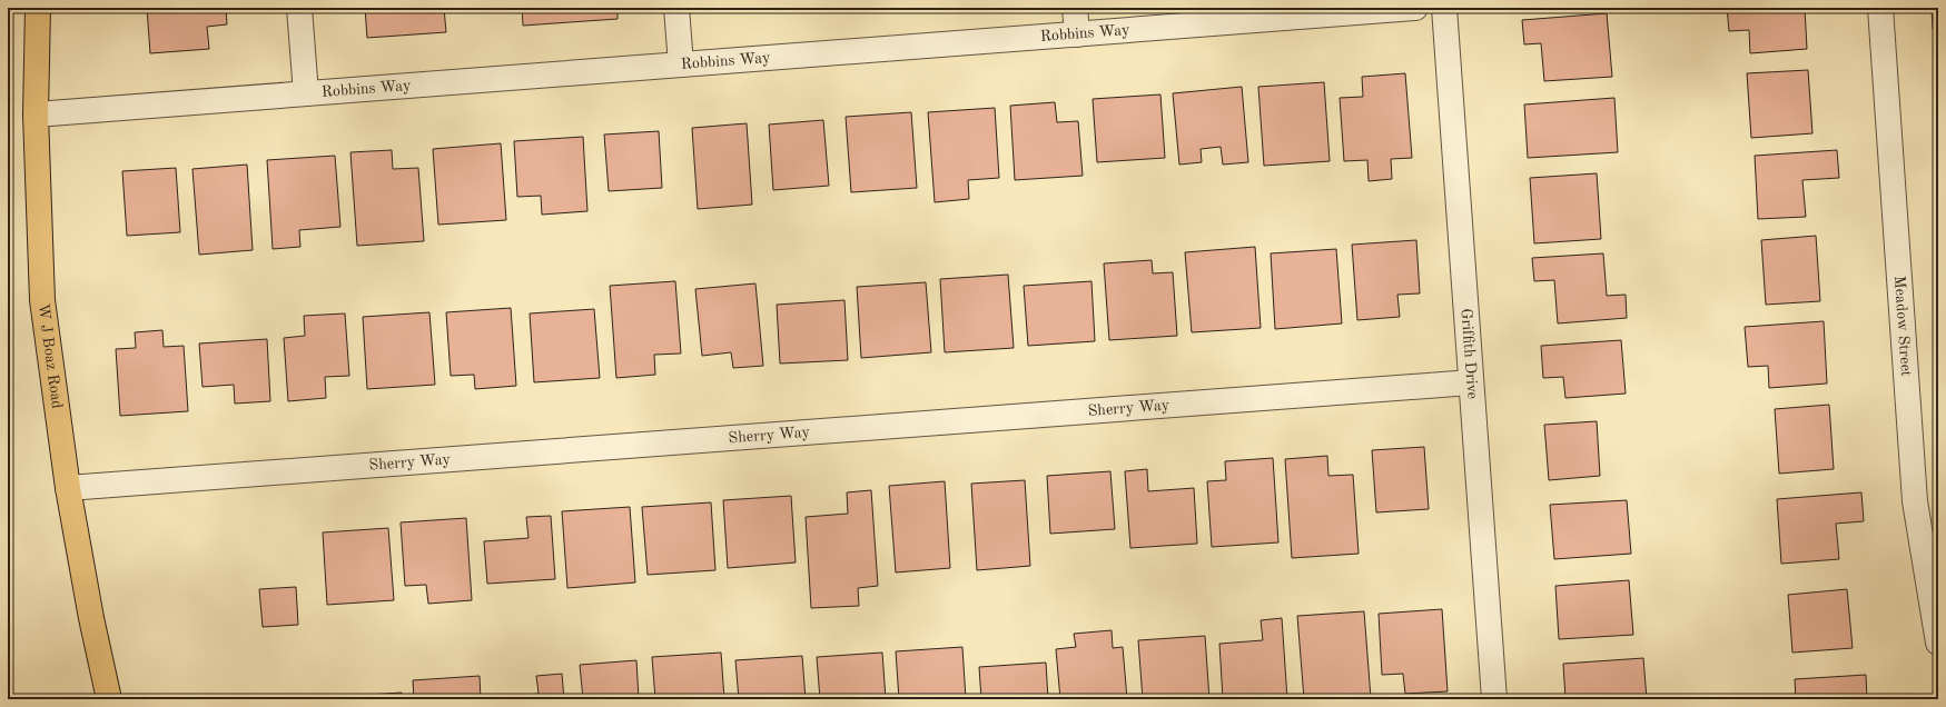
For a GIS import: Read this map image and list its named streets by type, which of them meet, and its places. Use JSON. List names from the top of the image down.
{
  "streets": {
    "main road": ["W J Boaz Road"],
    "street": [
      "Robbins Way",
      "Meadow Street",
      "Griffith Drive",
      "Sherry Way"
    ]
  },
  "crossings": [
    ["Robbins Way", "W J Boaz Road"],
    ["Griffith Drive", "Sherry Way"],
    ["W J Boaz Road", "Sherry Way"]
  ]
}
